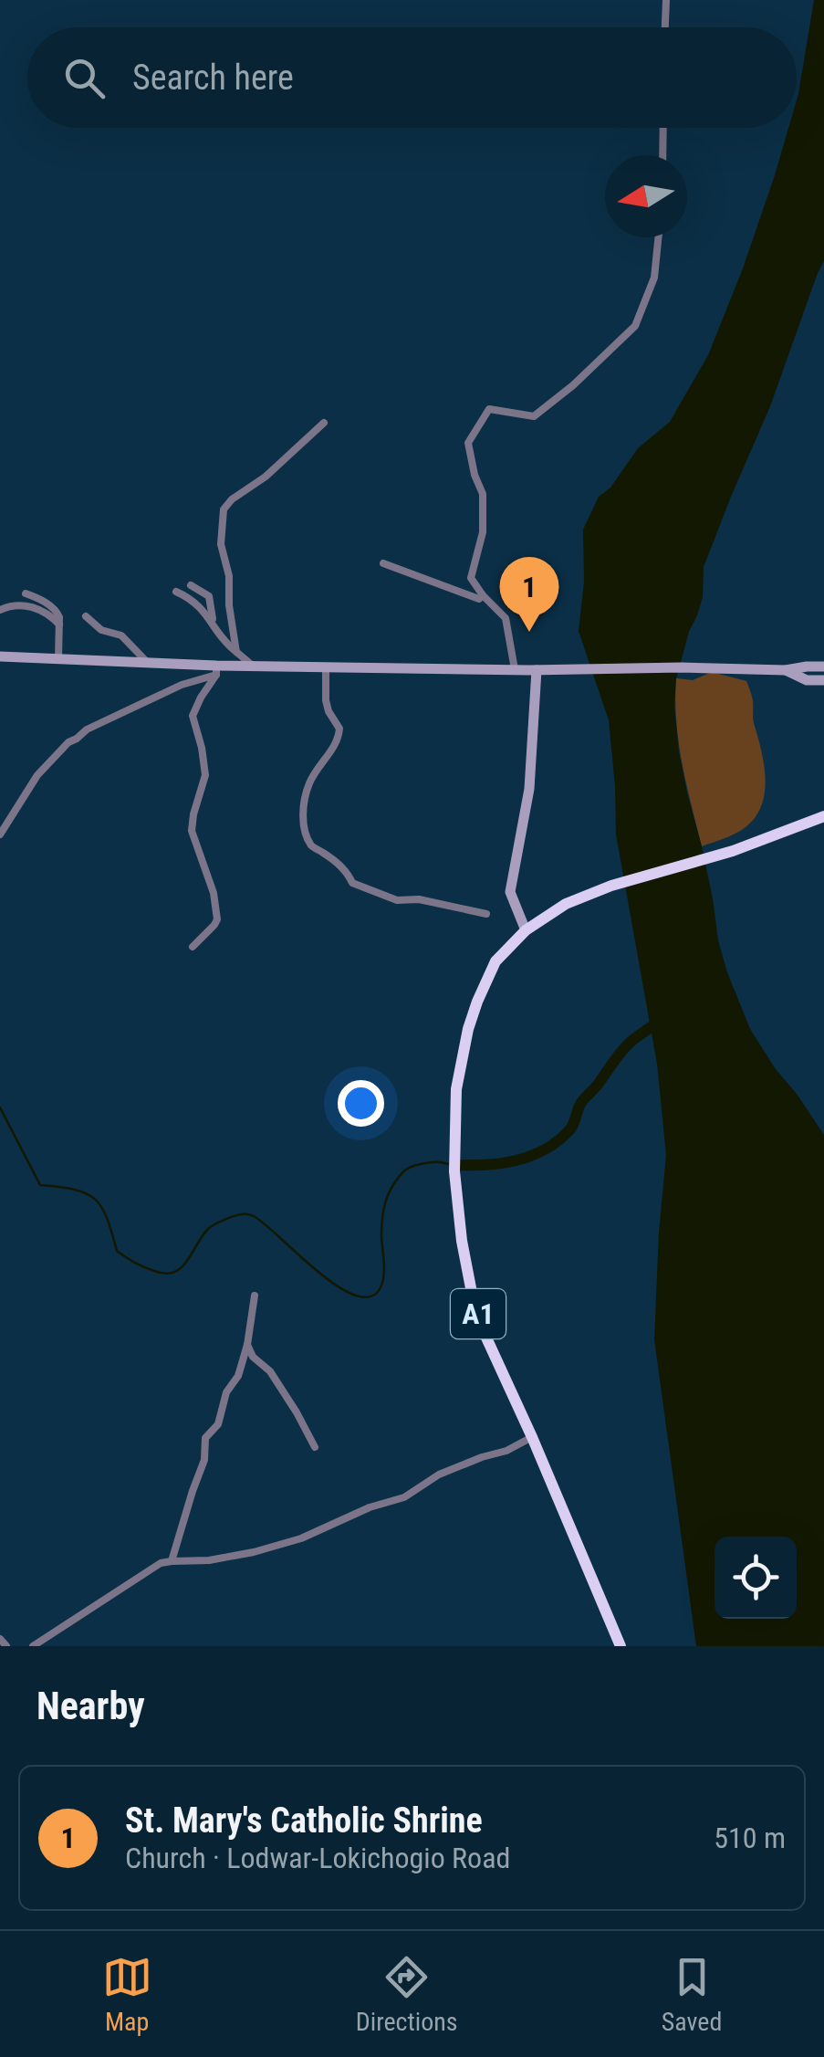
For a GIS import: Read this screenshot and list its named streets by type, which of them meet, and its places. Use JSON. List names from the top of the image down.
{
  "streets": {
    "highway": ["A1"]
  },
  "north": "left",
  "page": {
    "search": "Search here",
    "pins": "1",
    "heading": "Nearby",
    "list": [
      {
        "mark": "1",
        "name": "St. Mary's Catholic Shrine",
        "note": "Church · Lodwar-Lokichogio Road",
        "value": "510 m"
      }
    ],
    "nav": ["Map", "Directions", "Saved"]
  }
}
